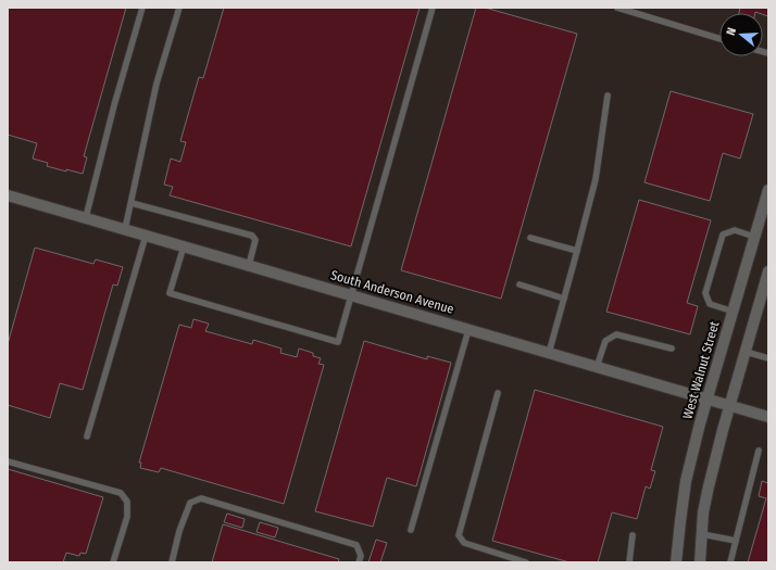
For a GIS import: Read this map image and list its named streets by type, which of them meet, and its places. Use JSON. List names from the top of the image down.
{
  "streets": {
    "street": ["South Anderson Avenue", "West Walnut Street"]
  },
  "crossings": [
    ["South Anderson Avenue", "West Walnut Street"]
  ],
  "north": "left"
}
